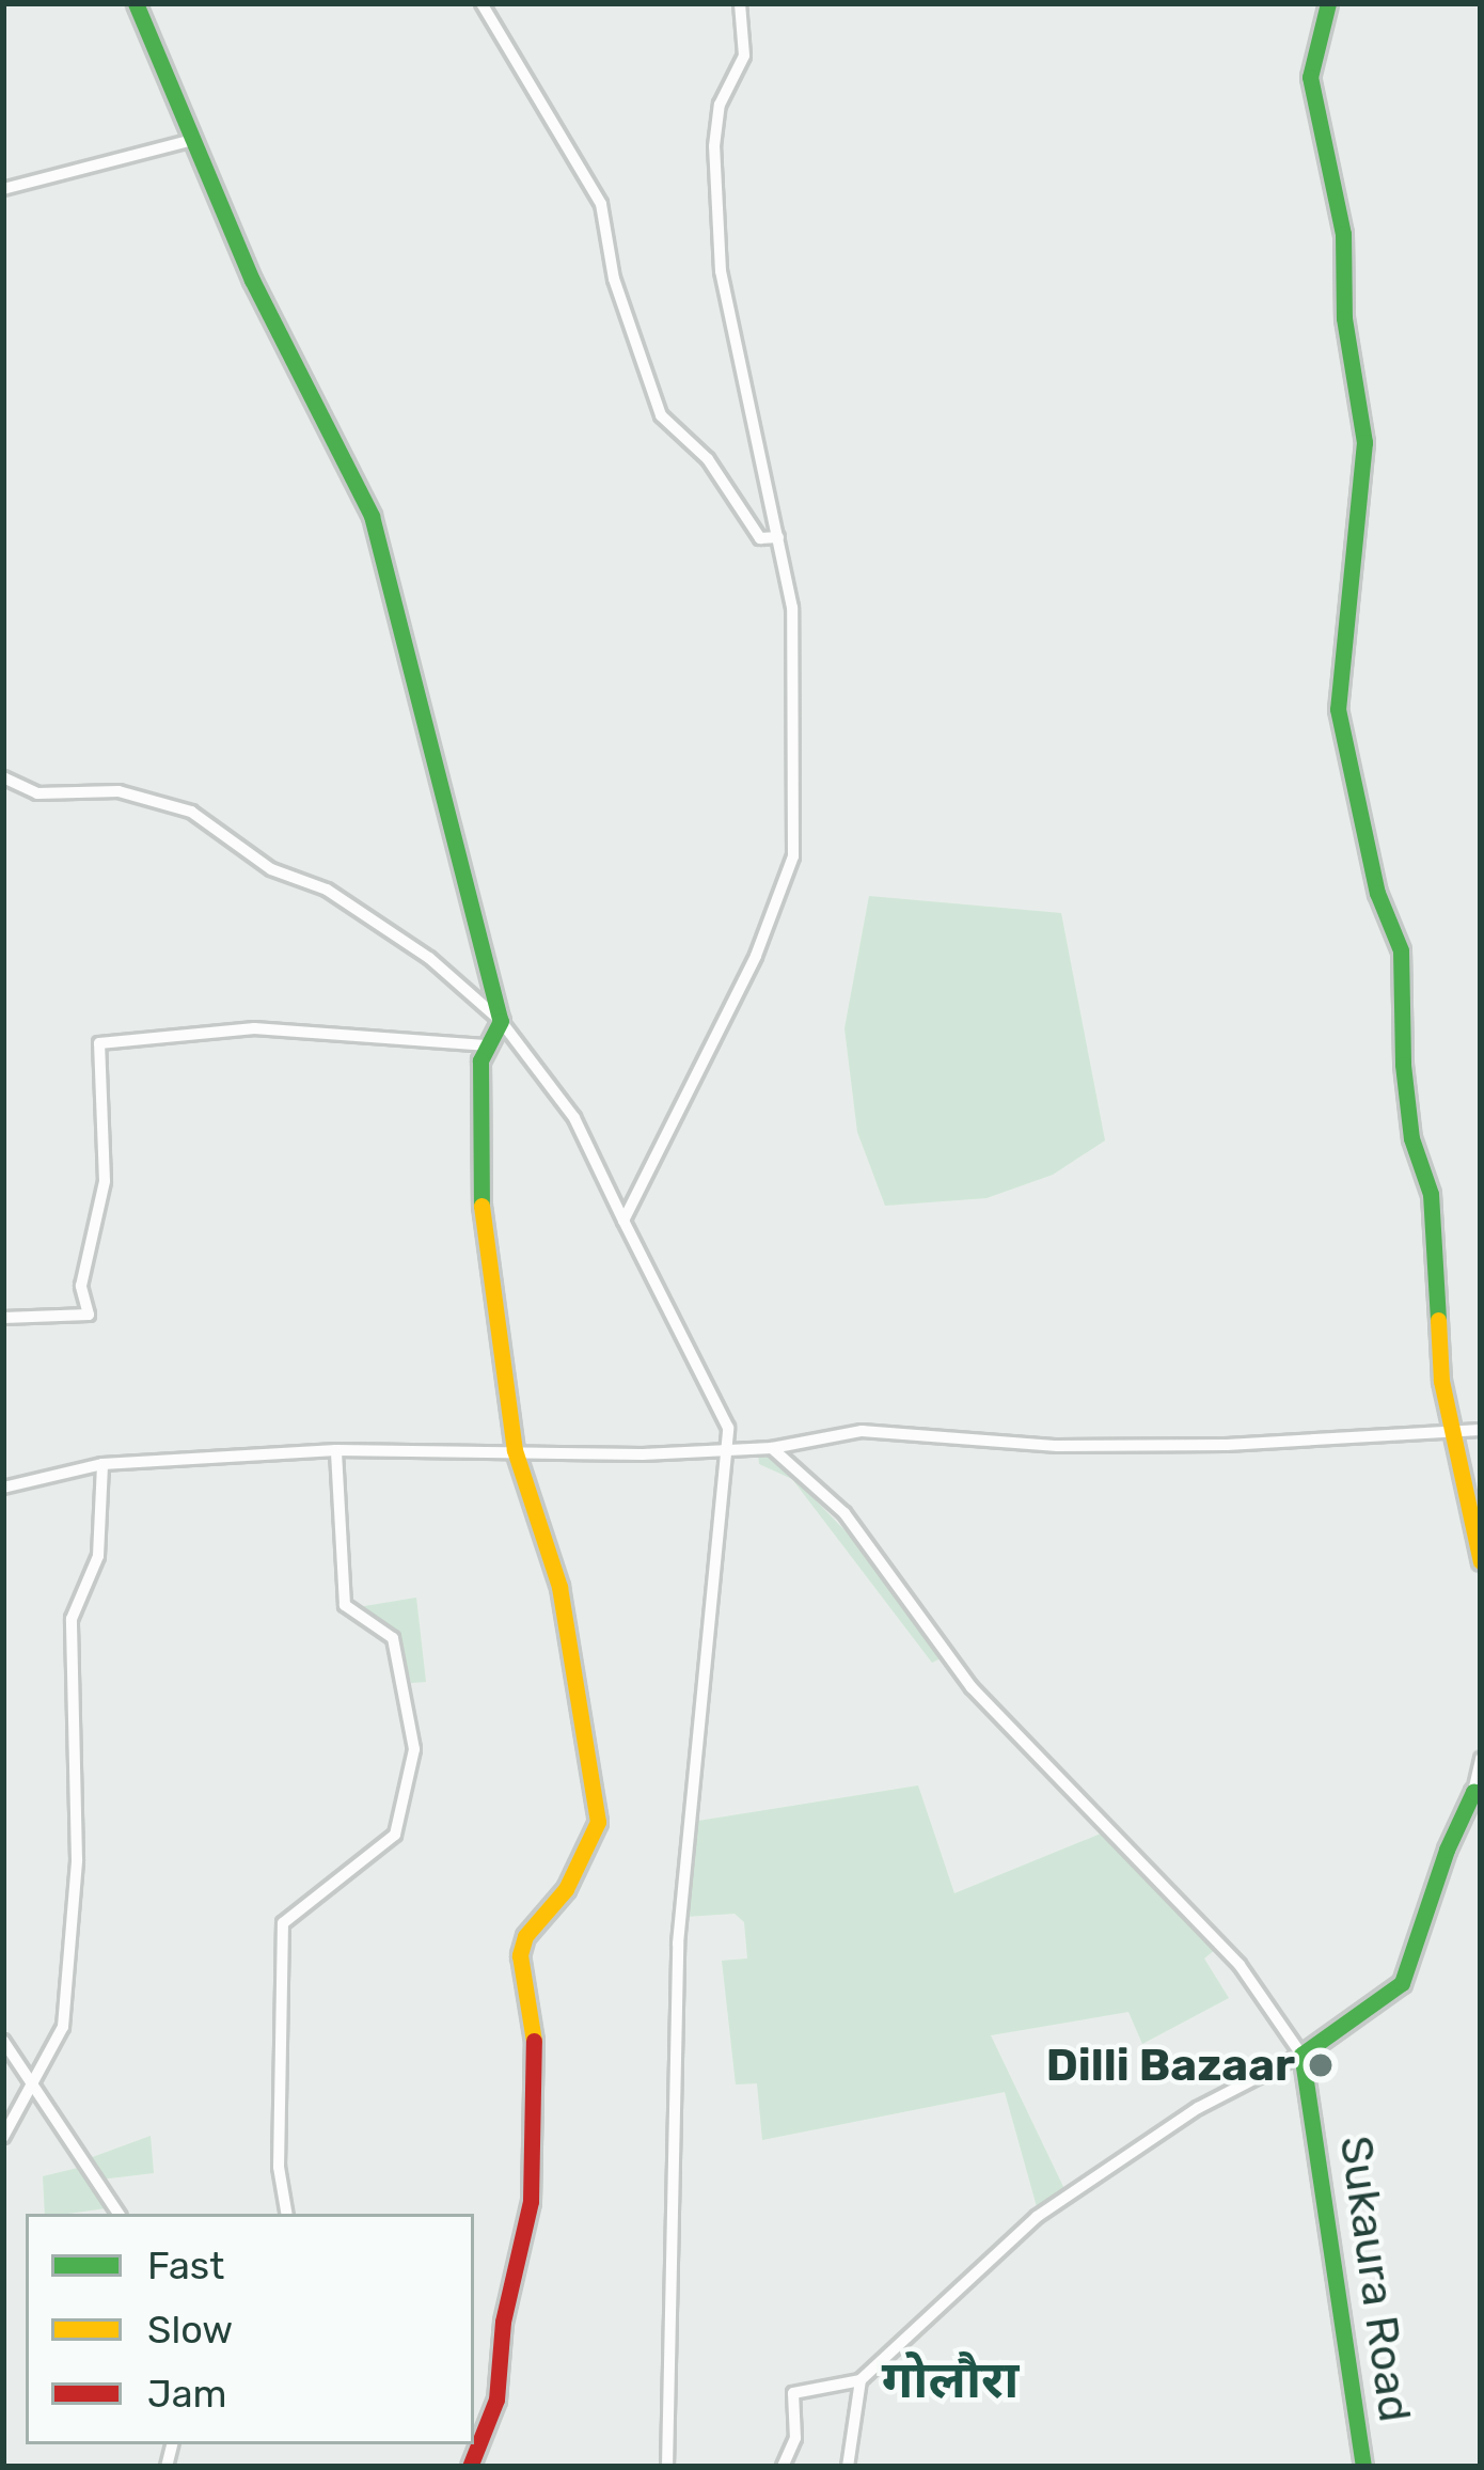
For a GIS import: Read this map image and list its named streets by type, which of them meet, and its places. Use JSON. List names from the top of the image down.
{
  "streets": {
    "street": ["Sukaura Road"]
  },
  "districts": ["गोलौरा"],
  "places": ["Dilli Bazaar"],
  "legend": ["Fast", "Slow", "Jam"]
}
